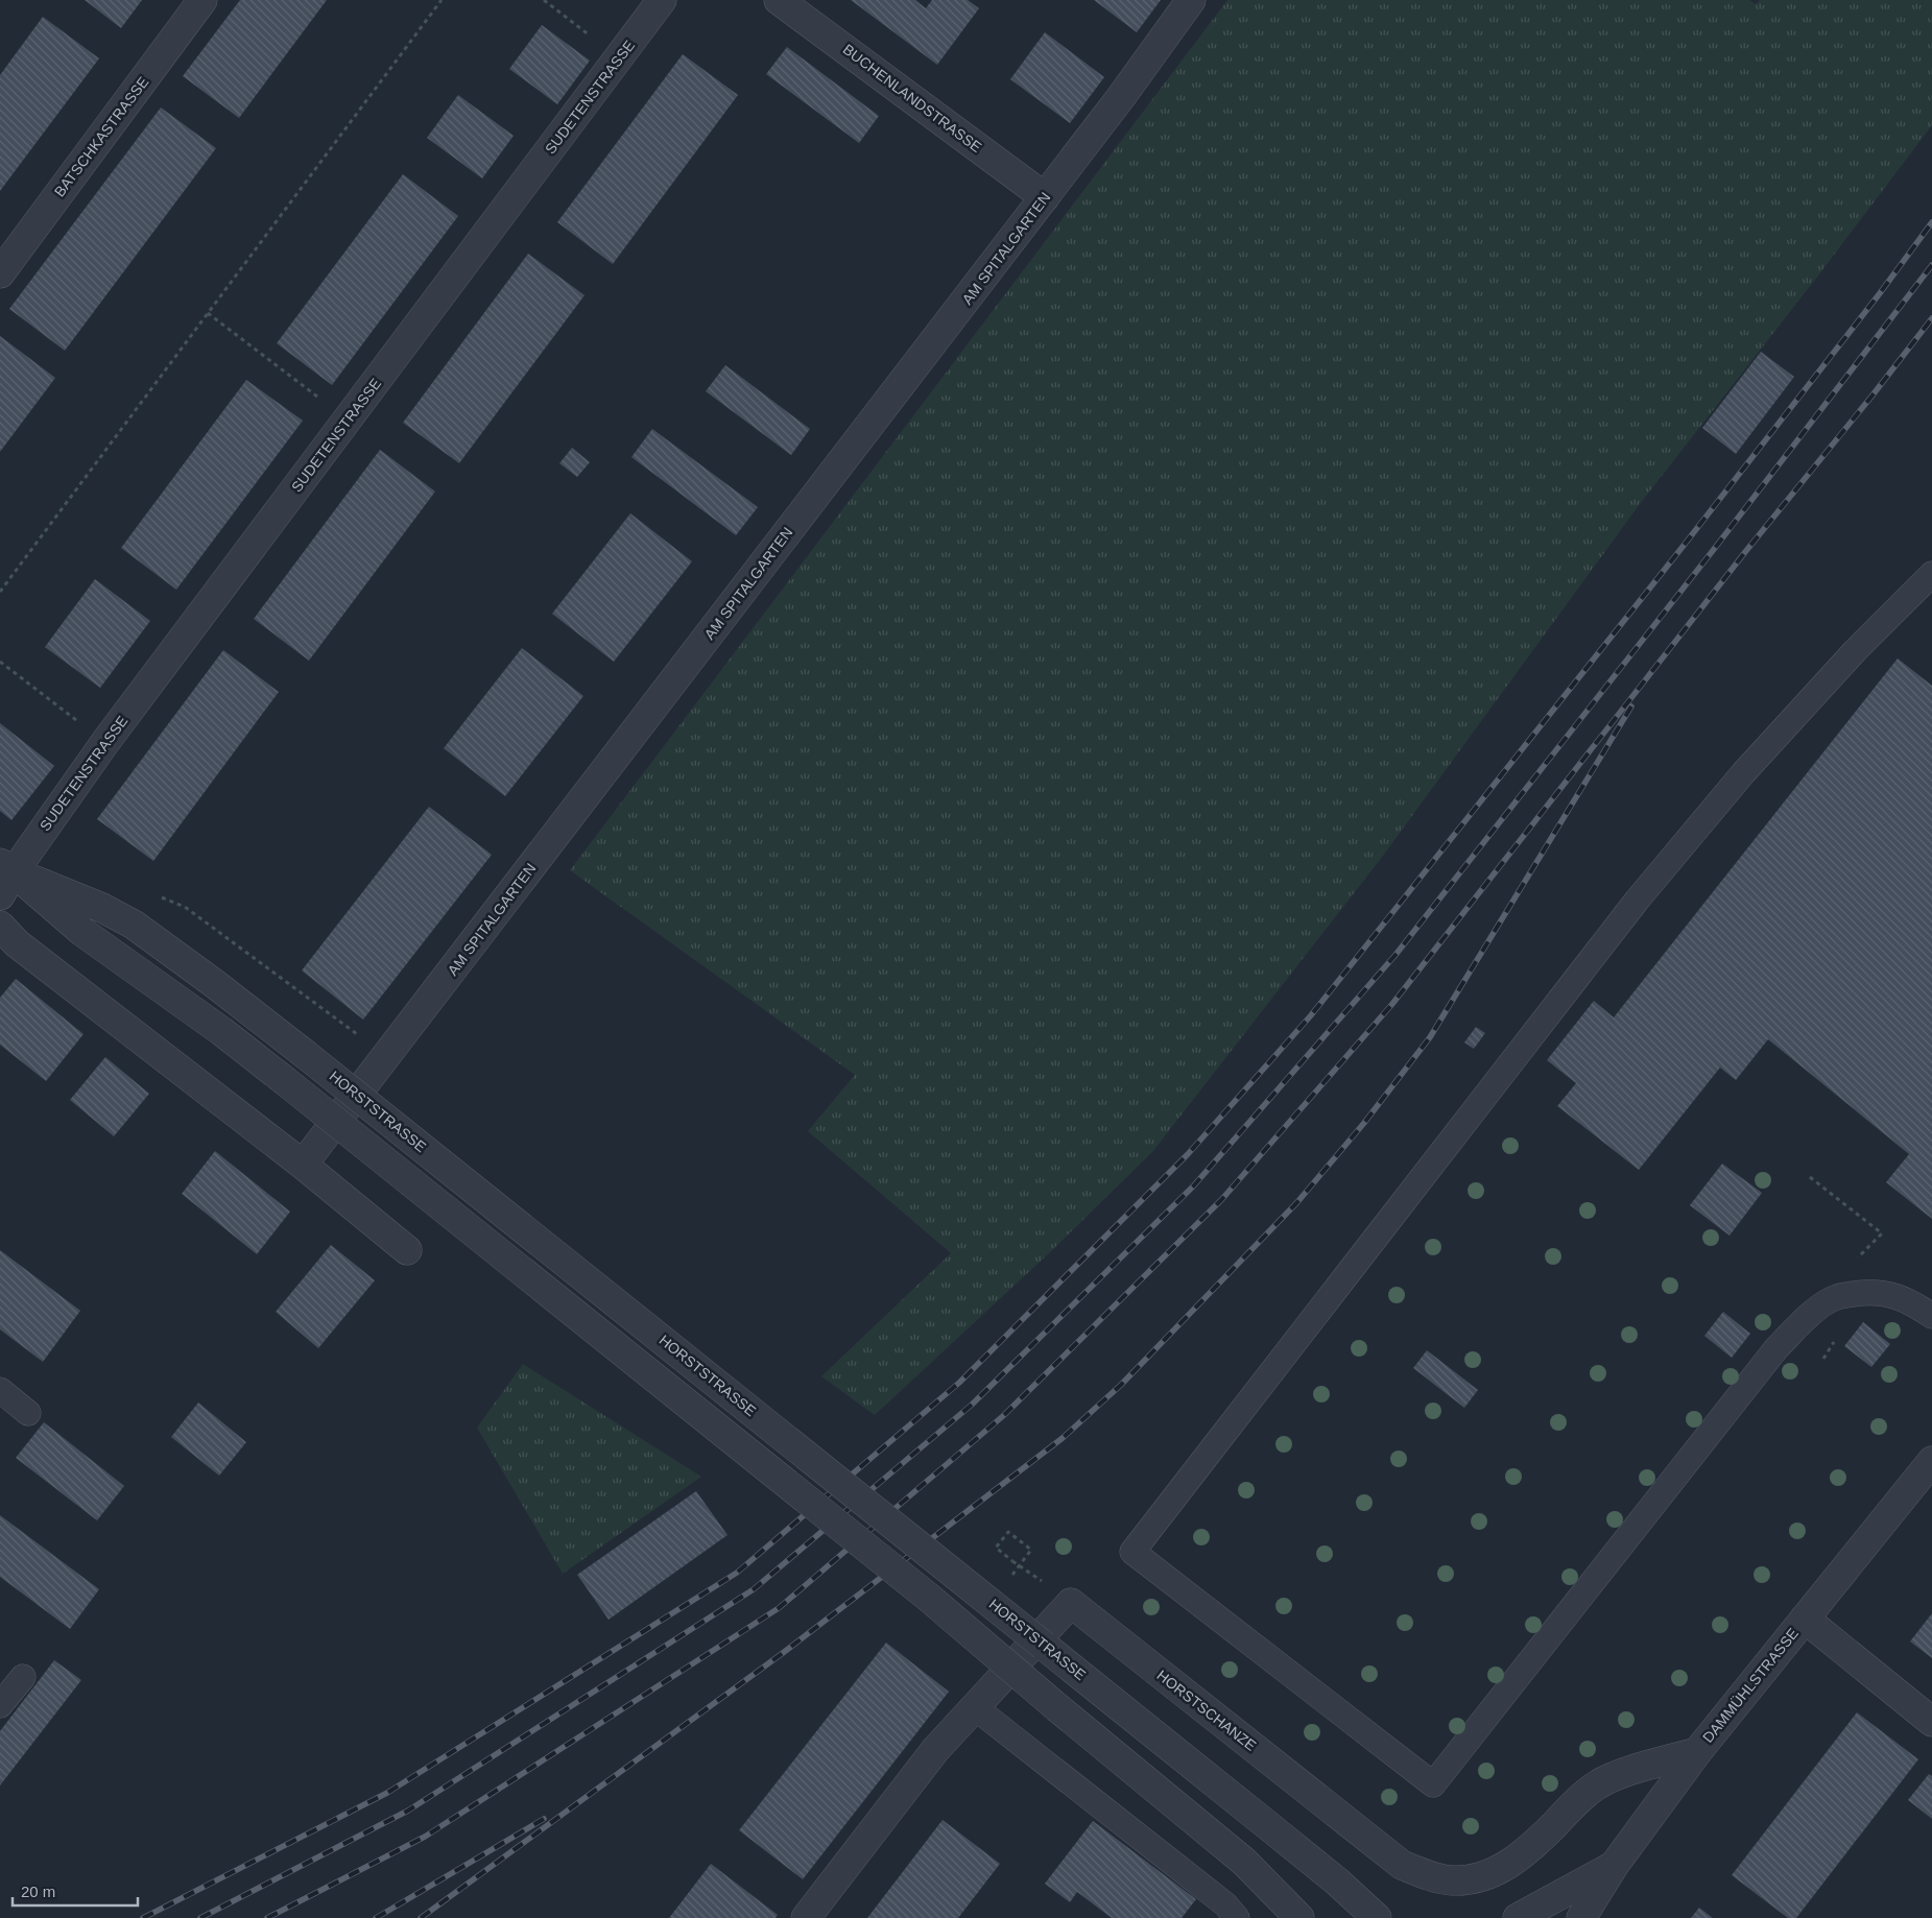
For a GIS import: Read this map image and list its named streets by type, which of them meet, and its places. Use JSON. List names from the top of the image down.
{
  "streets": {
    "street": [
      "SUDETENSTRASSE",
      "BUCHENLANDSTRASSE",
      "BATSCHKASTRASSE",
      "AM SPITALGARTEN",
      "HORSTSTRASSE",
      "DAMMÜHLSTRASSE",
      "HORSTSCHANZE"
    ]
  },
  "crossings": [
    ["SUDETENSTRASSE", "HORSTSTRASSE"],
    ["BUCHENLANDSTRASSE", "AM SPITALGARTEN"],
    ["DAMMÜHLSTRASSE", "HORSTSCHANZE"]
  ],
  "scale_bar": "20 m"
}
